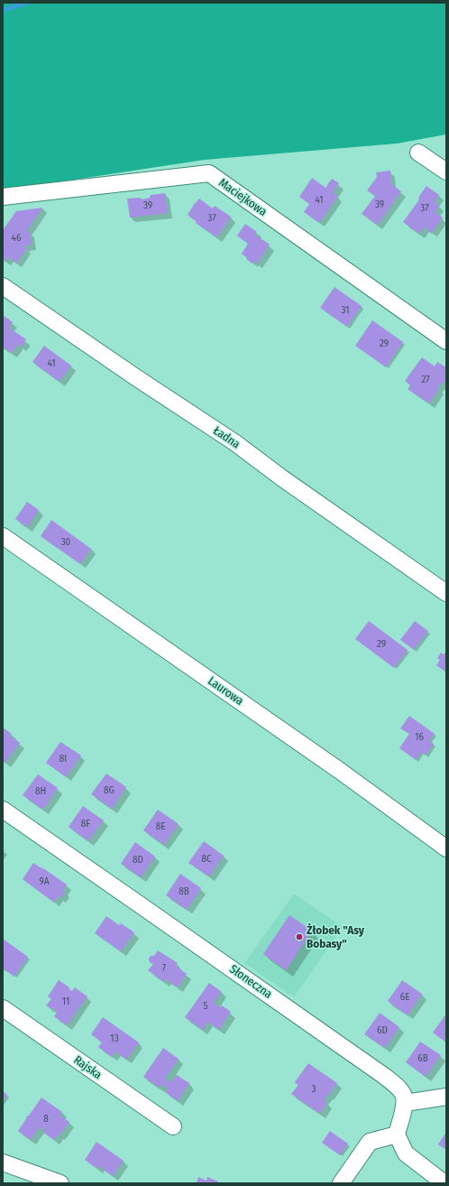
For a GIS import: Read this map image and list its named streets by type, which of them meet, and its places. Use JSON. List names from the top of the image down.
{
  "streets": {
    "street": [
      "Maciejkowa",
      "Ładna",
      "Laurowa",
      "Słoneczna",
      "Rajska"
    ]
  },
  "places": ["Żłobek \"Asy Bobasy\""],
  "house_numbers": [
    "41",
    "39",
    "39",
    "37",
    "37",
    "46",
    "31",
    "29",
    "41",
    "27",
    "30",
    "29",
    "16",
    "8I",
    "8G",
    "8H",
    "8F",
    "8E",
    "8C",
    "8D",
    "9A",
    "8B",
    "7",
    "6E",
    "11",
    "5",
    "6D",
    "13",
    "6B",
    "3",
    "8"
  ]
}
